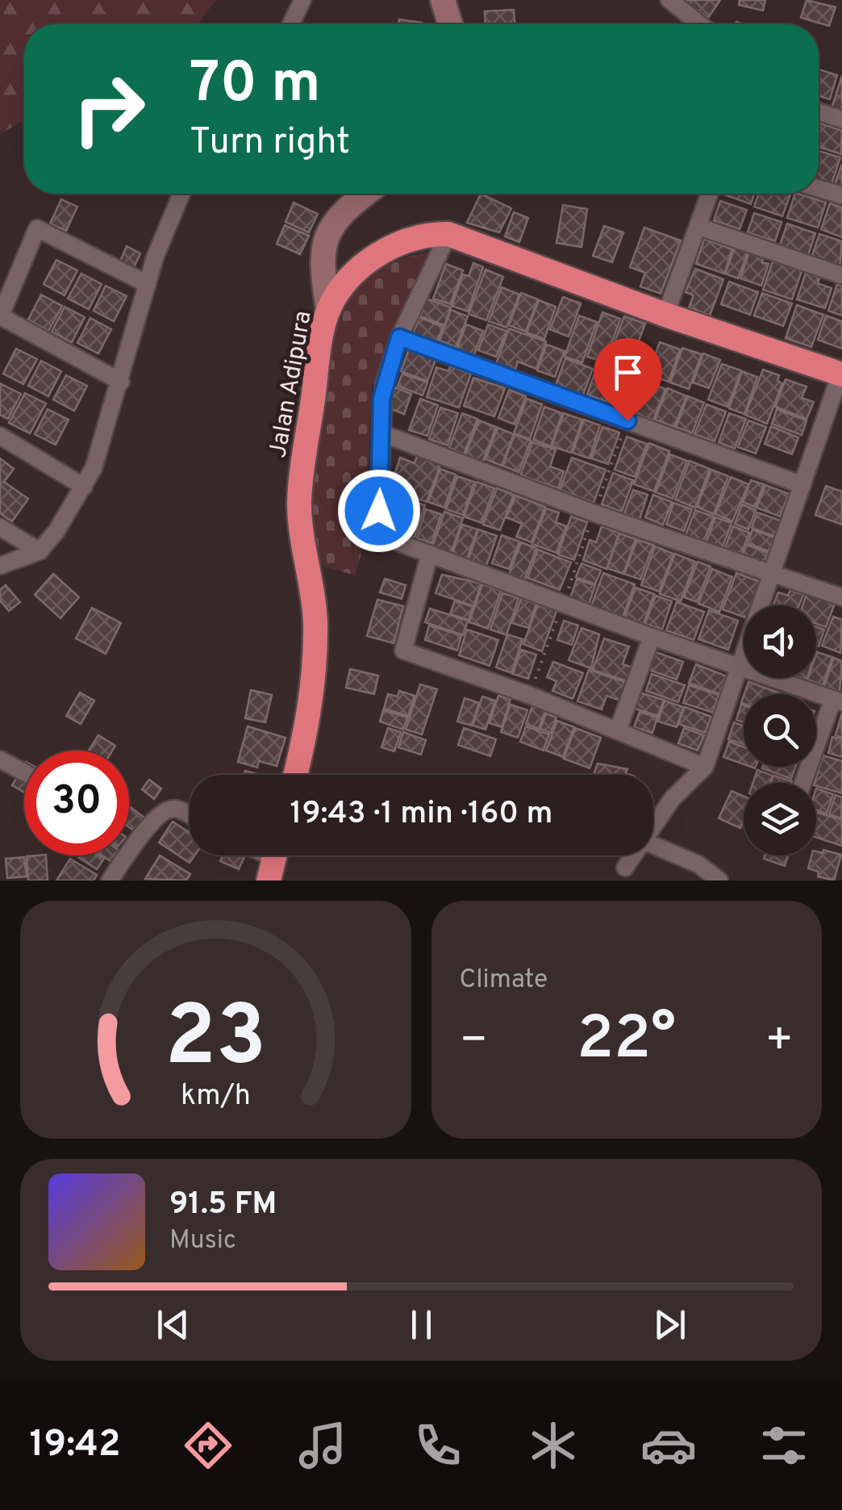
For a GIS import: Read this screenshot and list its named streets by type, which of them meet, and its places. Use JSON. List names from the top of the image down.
{
  "streets": {
    "highway": ["Jalan Adipura"]
  },
  "page": {
    "turn": ["70 m", "Turn right"],
    "limit": "30",
    "trip": "19:43 · 1 min · 160 m",
    "tile": "Climate",
    "heat": ["−", "22°", "+"],
    "song": ["91.5 FM", "Music"],
    "tabs": "19:42",
    "gauge": ["23", "km/h"]
  }
}
